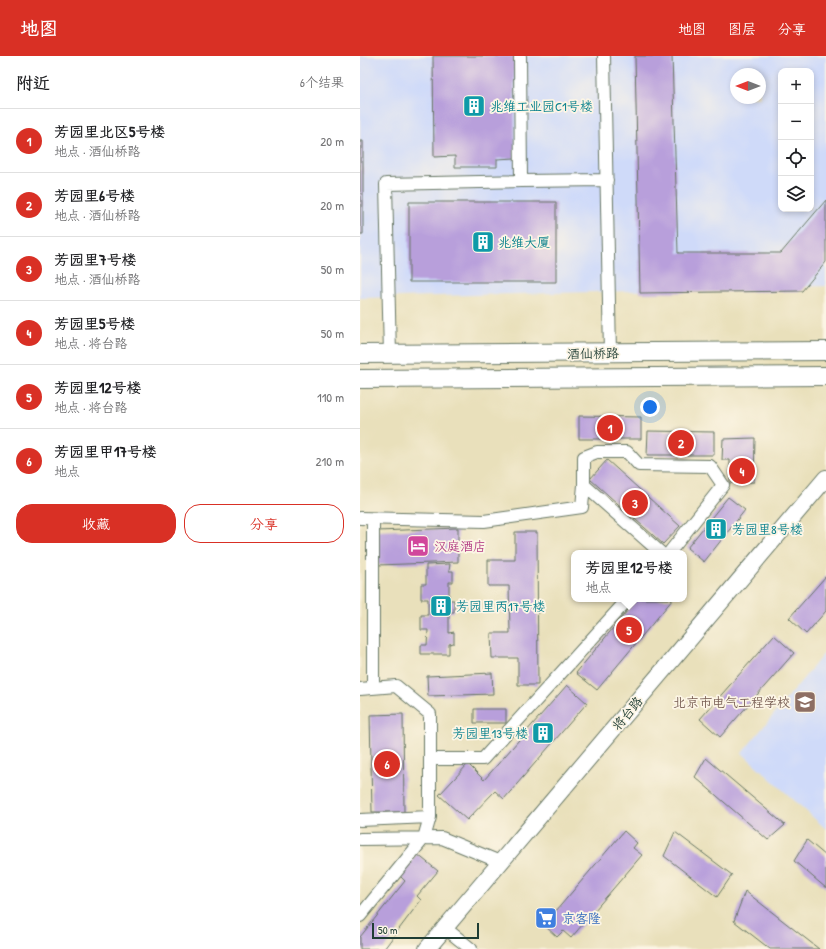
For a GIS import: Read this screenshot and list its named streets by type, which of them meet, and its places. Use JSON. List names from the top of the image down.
{
  "streets": {
    "main road": ["酒仙桥路", "将台路"]
  },
  "places": {
    "building": [
      "兆维工业园C1号楼",
      "兆维大厦",
      "芳园里8号楼",
      "芳园里丙17号楼",
      "芳园里13号楼"
    ],
    "hotel": ["汉庭酒店"],
    "school or university": ["北京市电气工程学校"],
    "supermarket": ["京客隆"]
  },
  "scale_bar": "50 m",
  "north": "left",
  "page": {
    "header": "地图",
    "nav": ["地图", "图层", "分享"],
    "heading": ["附近", "6个结果"],
    "map_buttons": ["+", "−"],
    "list": [
      {
        "mark": "1",
        "name": "芳园里北区5号楼",
        "note": "地点 · 酒仙桥路",
        "value": "20 m"
      },
      {
        "mark": "2",
        "name": "芳园里6号楼",
        "note": "地点 · 酒仙桥路",
        "value": "20 m"
      },
      {
        "mark": "3",
        "name": "芳园里7号楼",
        "note": "地点 · 酒仙桥路",
        "value": "50 m"
      },
      {
        "mark": "4",
        "name": "芳园里5号楼",
        "note": "地点 · 将台路",
        "value": "50 m"
      },
      {
        "mark": "5",
        "name": "芳园里12号楼",
        "note": "地点 · 将台路",
        "value": "110 m"
      },
      {
        "mark": "6",
        "name": "芳园里甲17号楼",
        "note": "地点",
        "value": "210 m"
      }
    ],
    "pins": [
      "1",
      "2",
      "4",
      "3",
      "5",
      "6"
    ],
    "buttons": ["收藏", "分享"],
    "popup": ["芳园里12号楼", "地点"],
    "scale": "50 m"
  }
}
